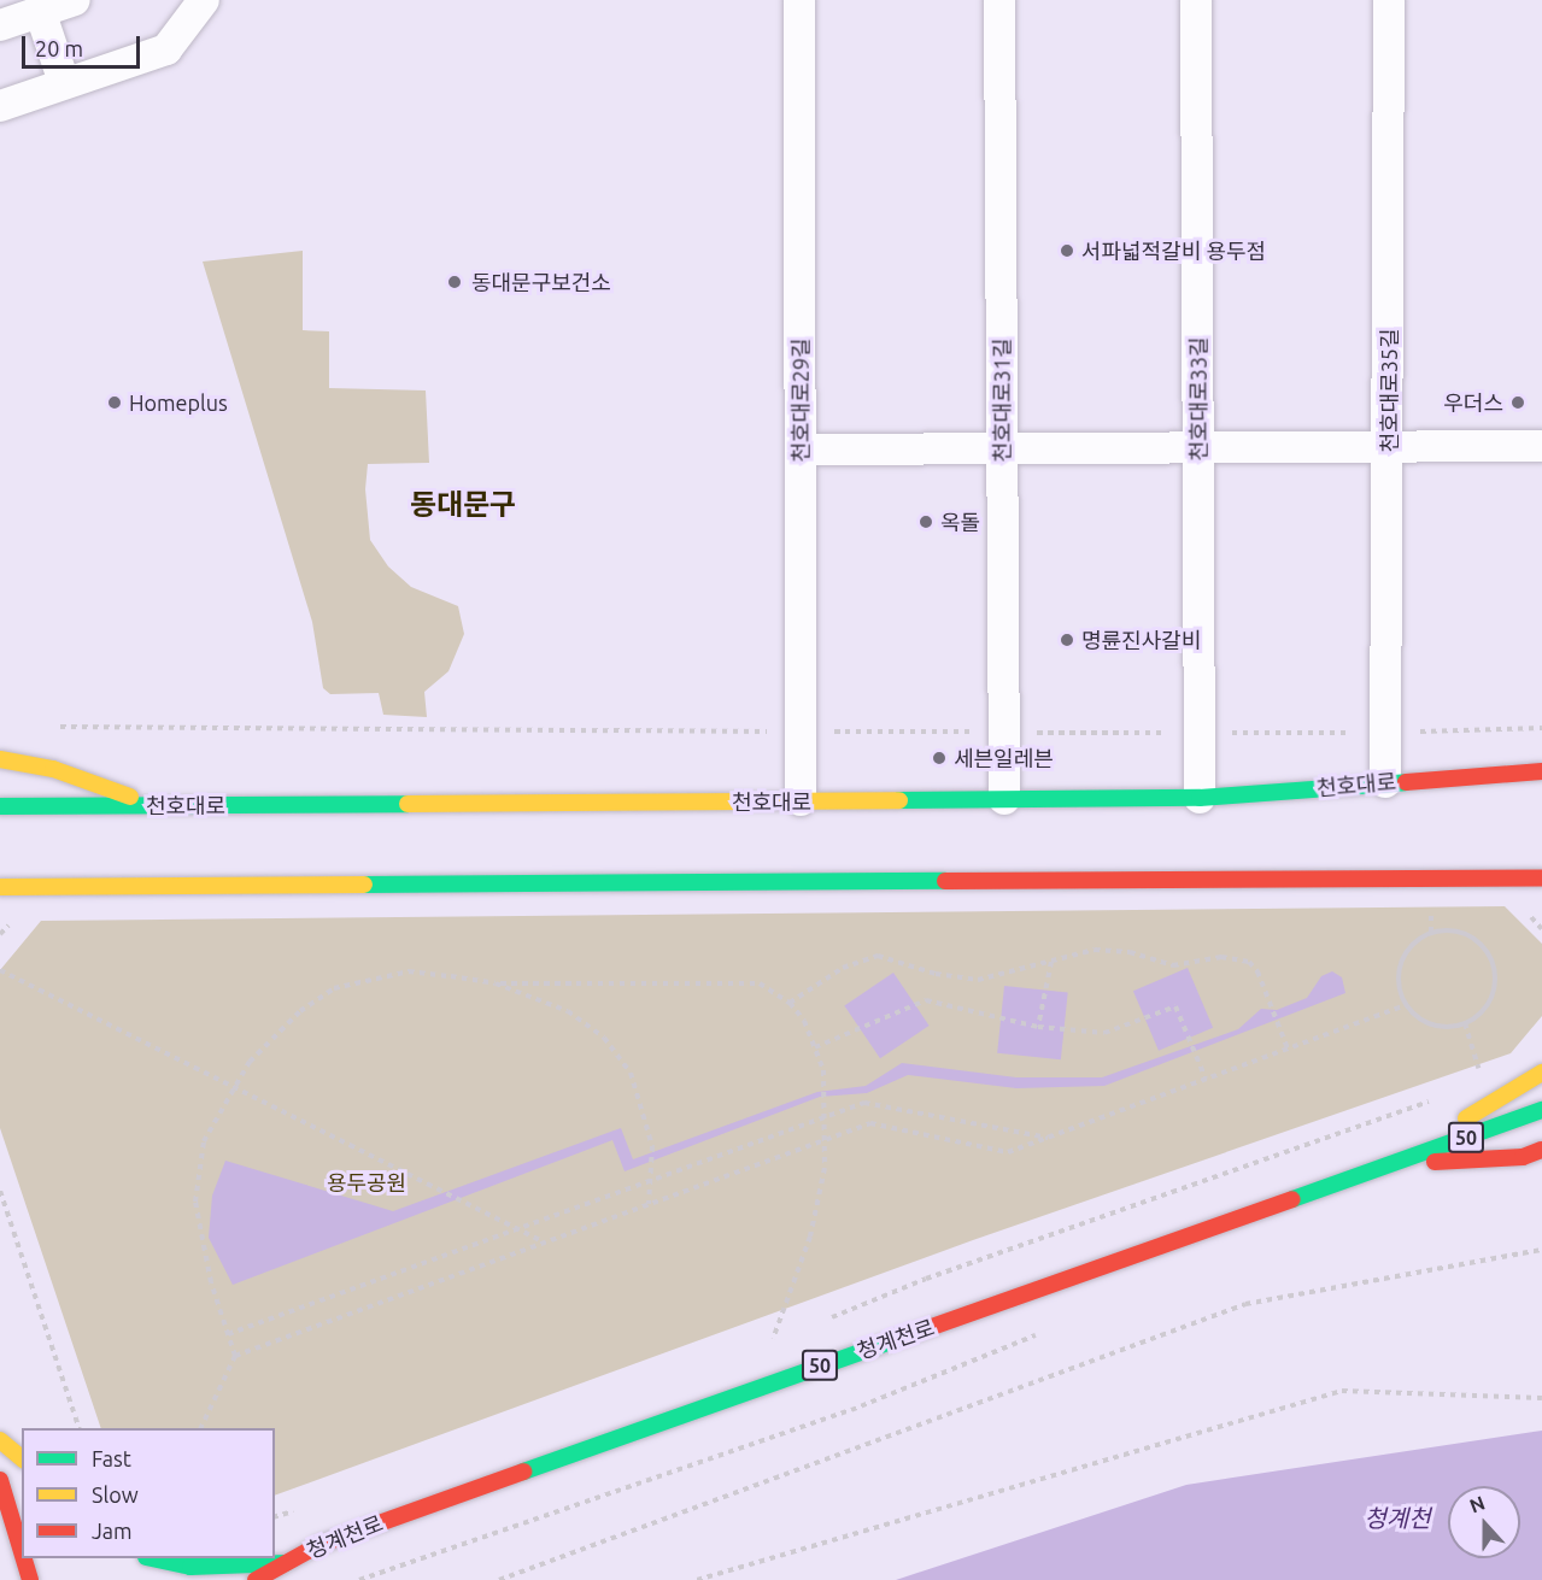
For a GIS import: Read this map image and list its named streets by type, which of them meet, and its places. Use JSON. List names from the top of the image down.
{
  "streets": {
    "main road": ["천호대로", "50", "청계천로"],
    "street": [
      "천호대로35길",
      "천호대로33길",
      "천호대로29길",
      "천호대로31길"
    ]
  },
  "crossings": [
    ["천호대로35길", "천호대로"],
    ["천호대로33길", "천호대로"],
    ["천호대로29길", "천호대로"],
    ["천호대로31길", "천호대로"]
  ],
  "districts": ["동대문구"],
  "water": ["청계천"],
  "parks": ["용두공원"],
  "places": [
    "서파넓적갈비 용두점",
    "동대문구보건소",
    "Homeplus",
    "우더스",
    "옥돌",
    "명륜진사갈비",
    "세븐일레븐"
  ],
  "legend": ["Fast", "Slow", "Jam"],
  "scale_bar": "20 m",
  "north": "top"
}
